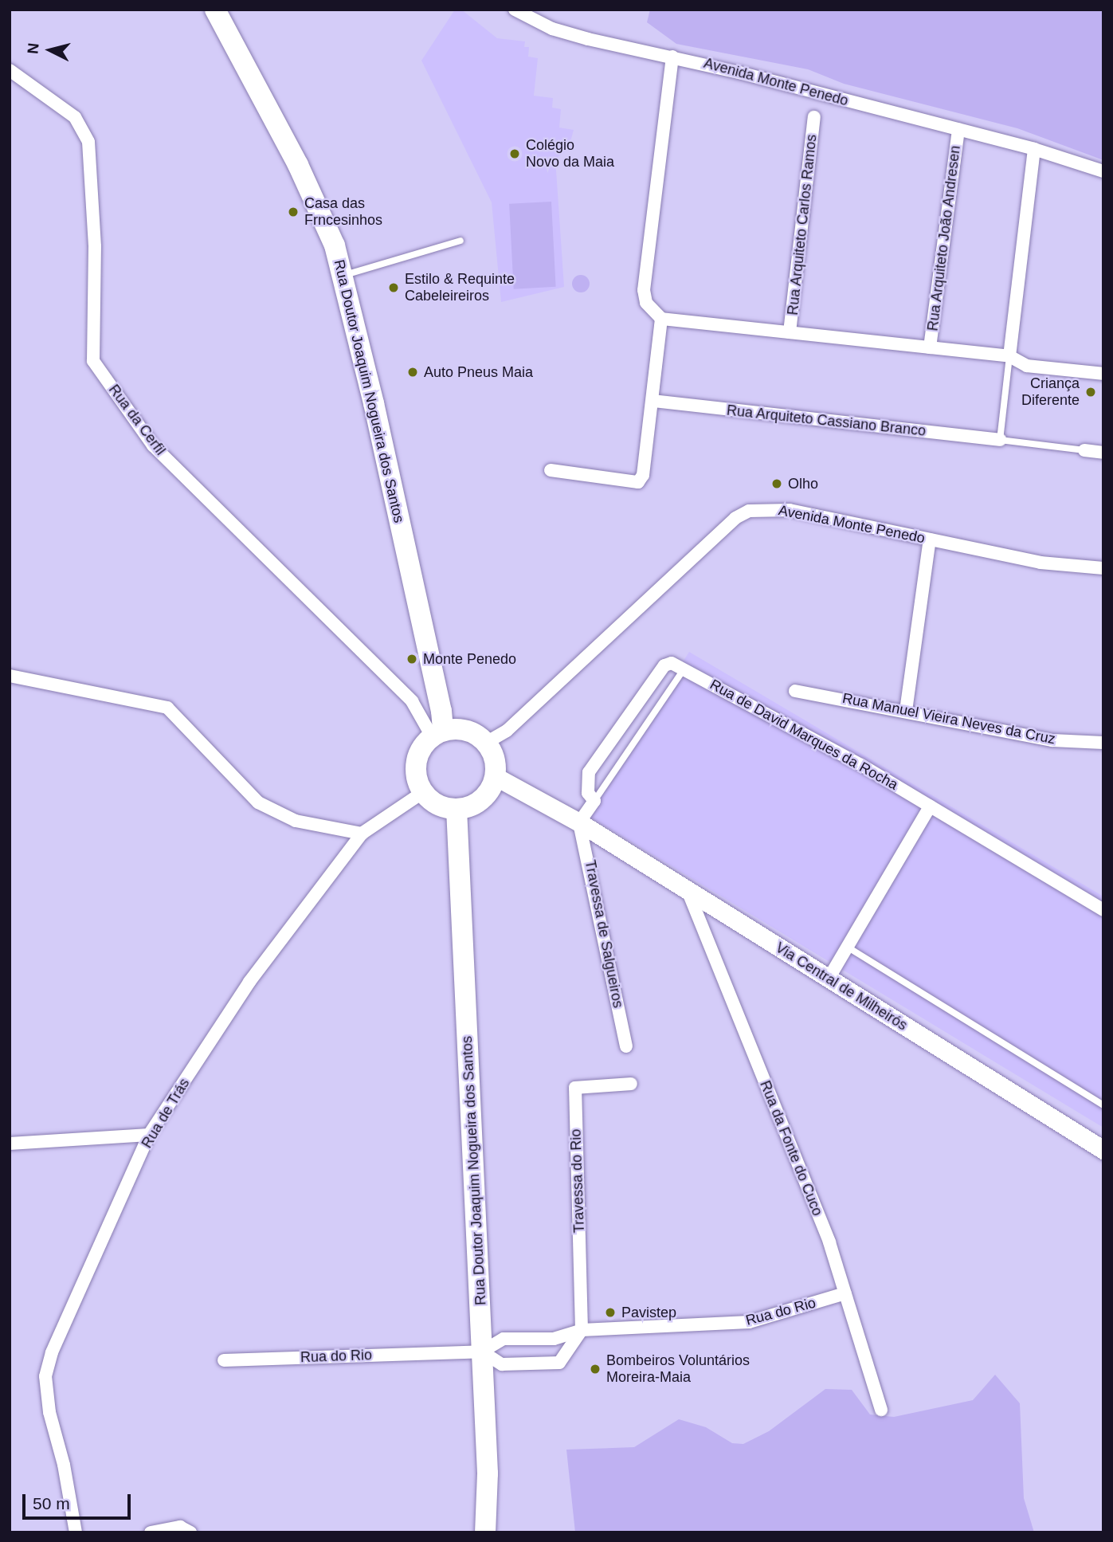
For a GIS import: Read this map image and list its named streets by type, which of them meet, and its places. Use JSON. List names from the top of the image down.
{
  "streets": {
    "main road": ["Rua Doutor Joaquim Nogueira dos Santos"],
    "street": [
      "Avenida Monte Penedo",
      "Rua Arquiteto Carlos Ramos",
      "Rua Arquiteto João Andresen",
      "Rua da Cerfil",
      "Rua Arquiteto Cassiano Branco",
      "Rua Manuel Vieira Neves da Cruz",
      "Rua de David Marques da Rocha",
      "Travessa de Salgueiros",
      "Via Central de Milheirós",
      "Rua de Trás",
      "Rua da Fonte do Cuco",
      "Travessa do Rio",
      "Rua do Rio"
    ]
  },
  "crossings": [
    ["Avenida Monte Penedo", "Rua Arquiteto João Andresen"],
    ["Avenida Monte Penedo", "Rua Doutor Joaquim Nogueira dos Santos"],
    ["Avenida Monte Penedo", "Rua da Cerfil"],
    ["Avenida Monte Penedo", "Via Central de Milheirós"],
    ["Avenida Monte Penedo", "Rua de Trás"],
    ["Rua Doutor Joaquim Nogueira dos Santos", "Rua da Cerfil"],
    ["Rua Doutor Joaquim Nogueira dos Santos", "Via Central de Milheirós"],
    ["Rua Doutor Joaquim Nogueira dos Santos", "Rua de Trás"],
    ["Rua Doutor Joaquim Nogueira dos Santos", "Rua do Rio"],
    ["Rua da Cerfil", "Via Central de Milheirós"],
    ["Rua da Cerfil", "Rua de Trás"],
    ["Travessa de Salgueiros", "Via Central de Milheirós"],
    ["Via Central de Milheirós", "Rua de Trás"],
    ["Via Central de Milheirós", "Rua da Fonte do Cuco"],
    ["Rua da Fonte do Cuco", "Rua do Rio"],
    ["Travessa do Rio", "Rua do Rio"]
  ],
  "places": [
    "Colégio Novo da Maia",
    "Casa das Frncesinhos",
    "Estilo & Requinte Cabeleireiros",
    "Auto Pneus Maia",
    "Criança Diferente",
    "Olho",
    "Monte Penedo",
    "Pavistep",
    "Bombeiros Voluntários Moreira-Maia"
  ],
  "scale_bar": "50 m",
  "north": "left"
}
